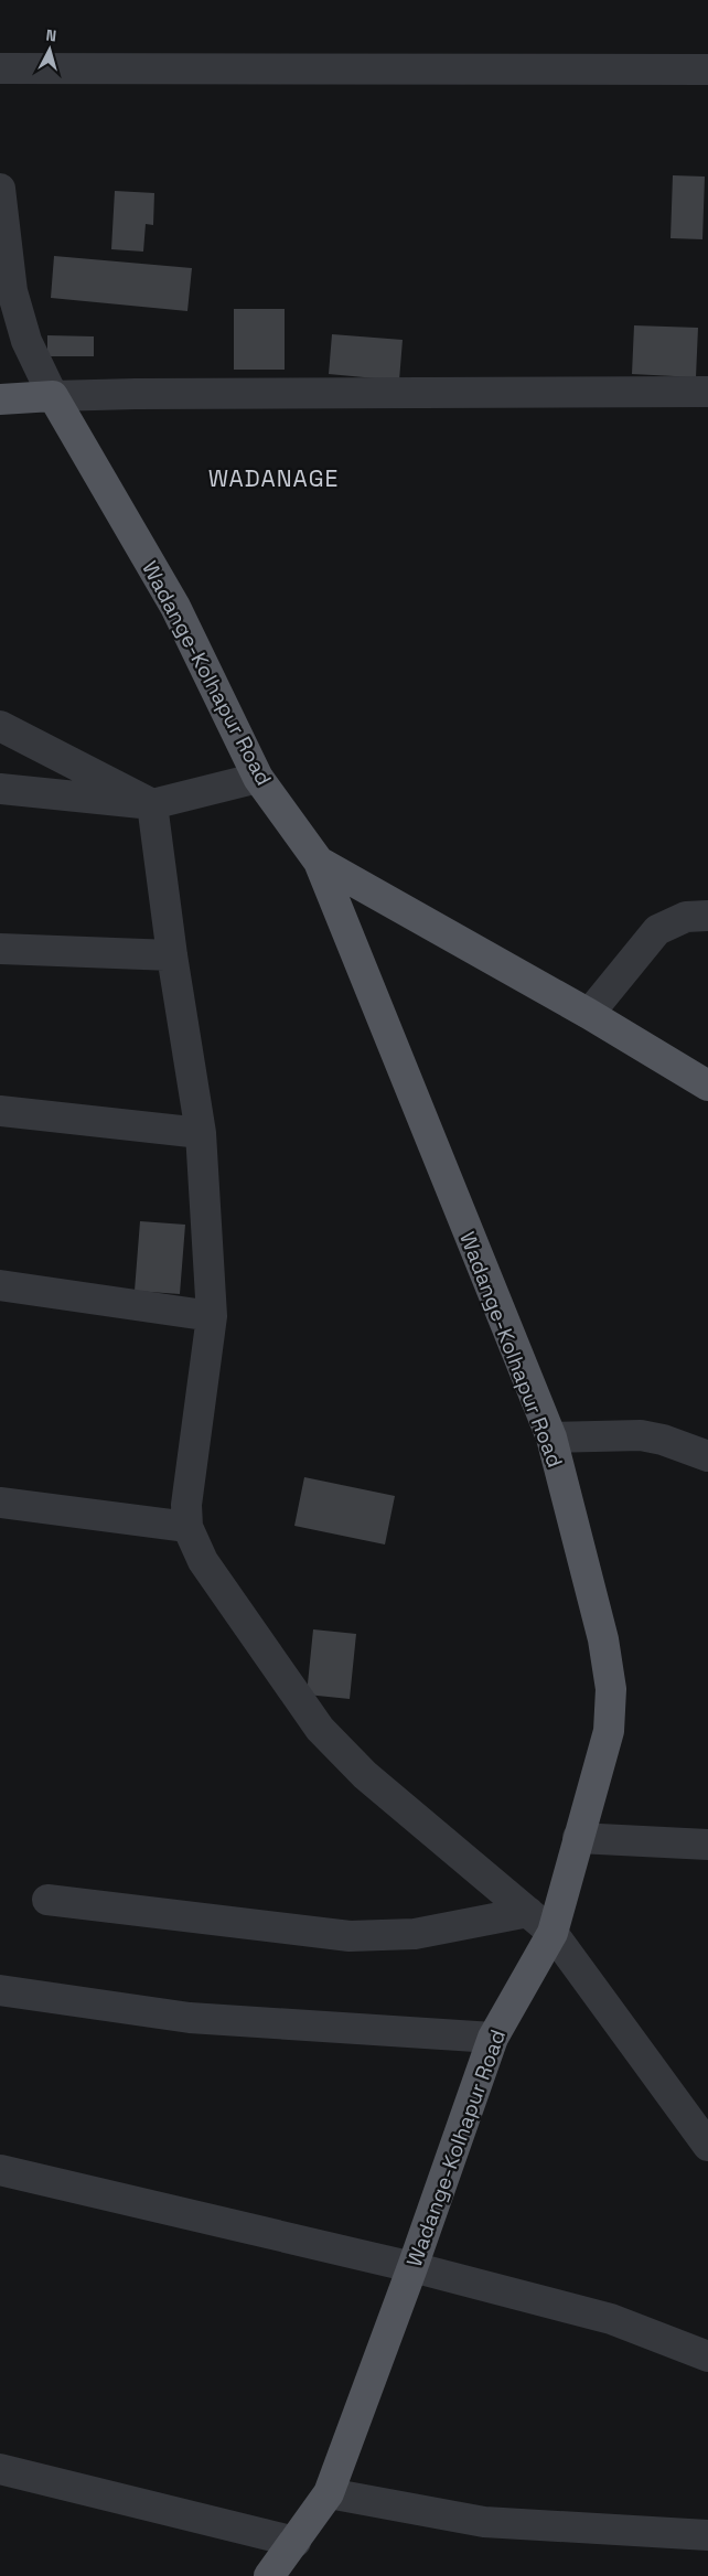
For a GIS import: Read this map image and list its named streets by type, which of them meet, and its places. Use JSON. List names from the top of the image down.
{
  "streets": {
    "main road": ["Wadange-Kolhapur Road"]
  },
  "districts": ["WADANAGE"],
  "north": "top"
}
